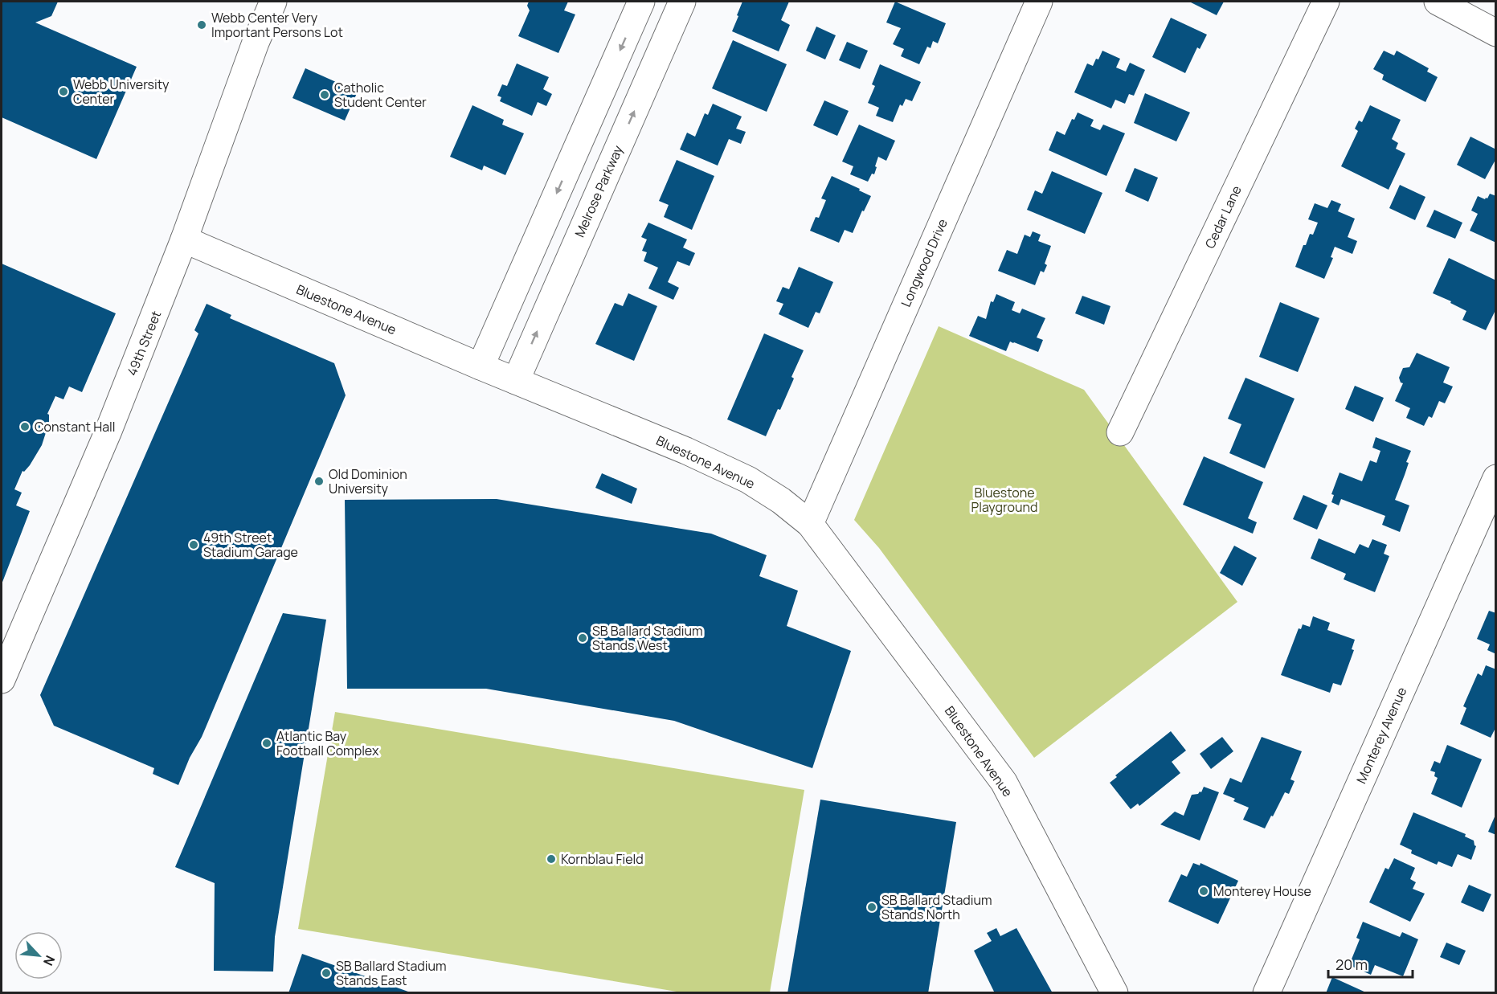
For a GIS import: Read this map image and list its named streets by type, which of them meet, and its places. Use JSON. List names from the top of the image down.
{
  "streets": {
    "street": [
      "Melrose Parkway",
      "Cedar Lane",
      "Longwood Drive",
      "Bluestone Avenue",
      "49th Street",
      "Monterey Avenue"
    ]
  },
  "crossings": [
    ["Melrose Parkway", "Bluestone Avenue"],
    ["Longwood Drive", "Bluestone Avenue"],
    ["Bluestone Avenue", "49th Street"]
  ],
  "parks": ["Bluestone Playground"],
  "places": [
    "Webb Center Very Important Persons Lot",
    "Webb University Center",
    "Catholic Student Center",
    "Constant Hall",
    "Old Dominion University",
    "49th Street Stadium Garage",
    "SB Ballard Stadium Stands West",
    "Atlantic Bay Football Complex",
    "Kornblau Field",
    "Monterey House",
    "SB Ballard Stadium Stands North",
    "SB Ballard Stadium Stands East"
  ],
  "scale_bar": "20 m",
  "north": "bottom right"
}
